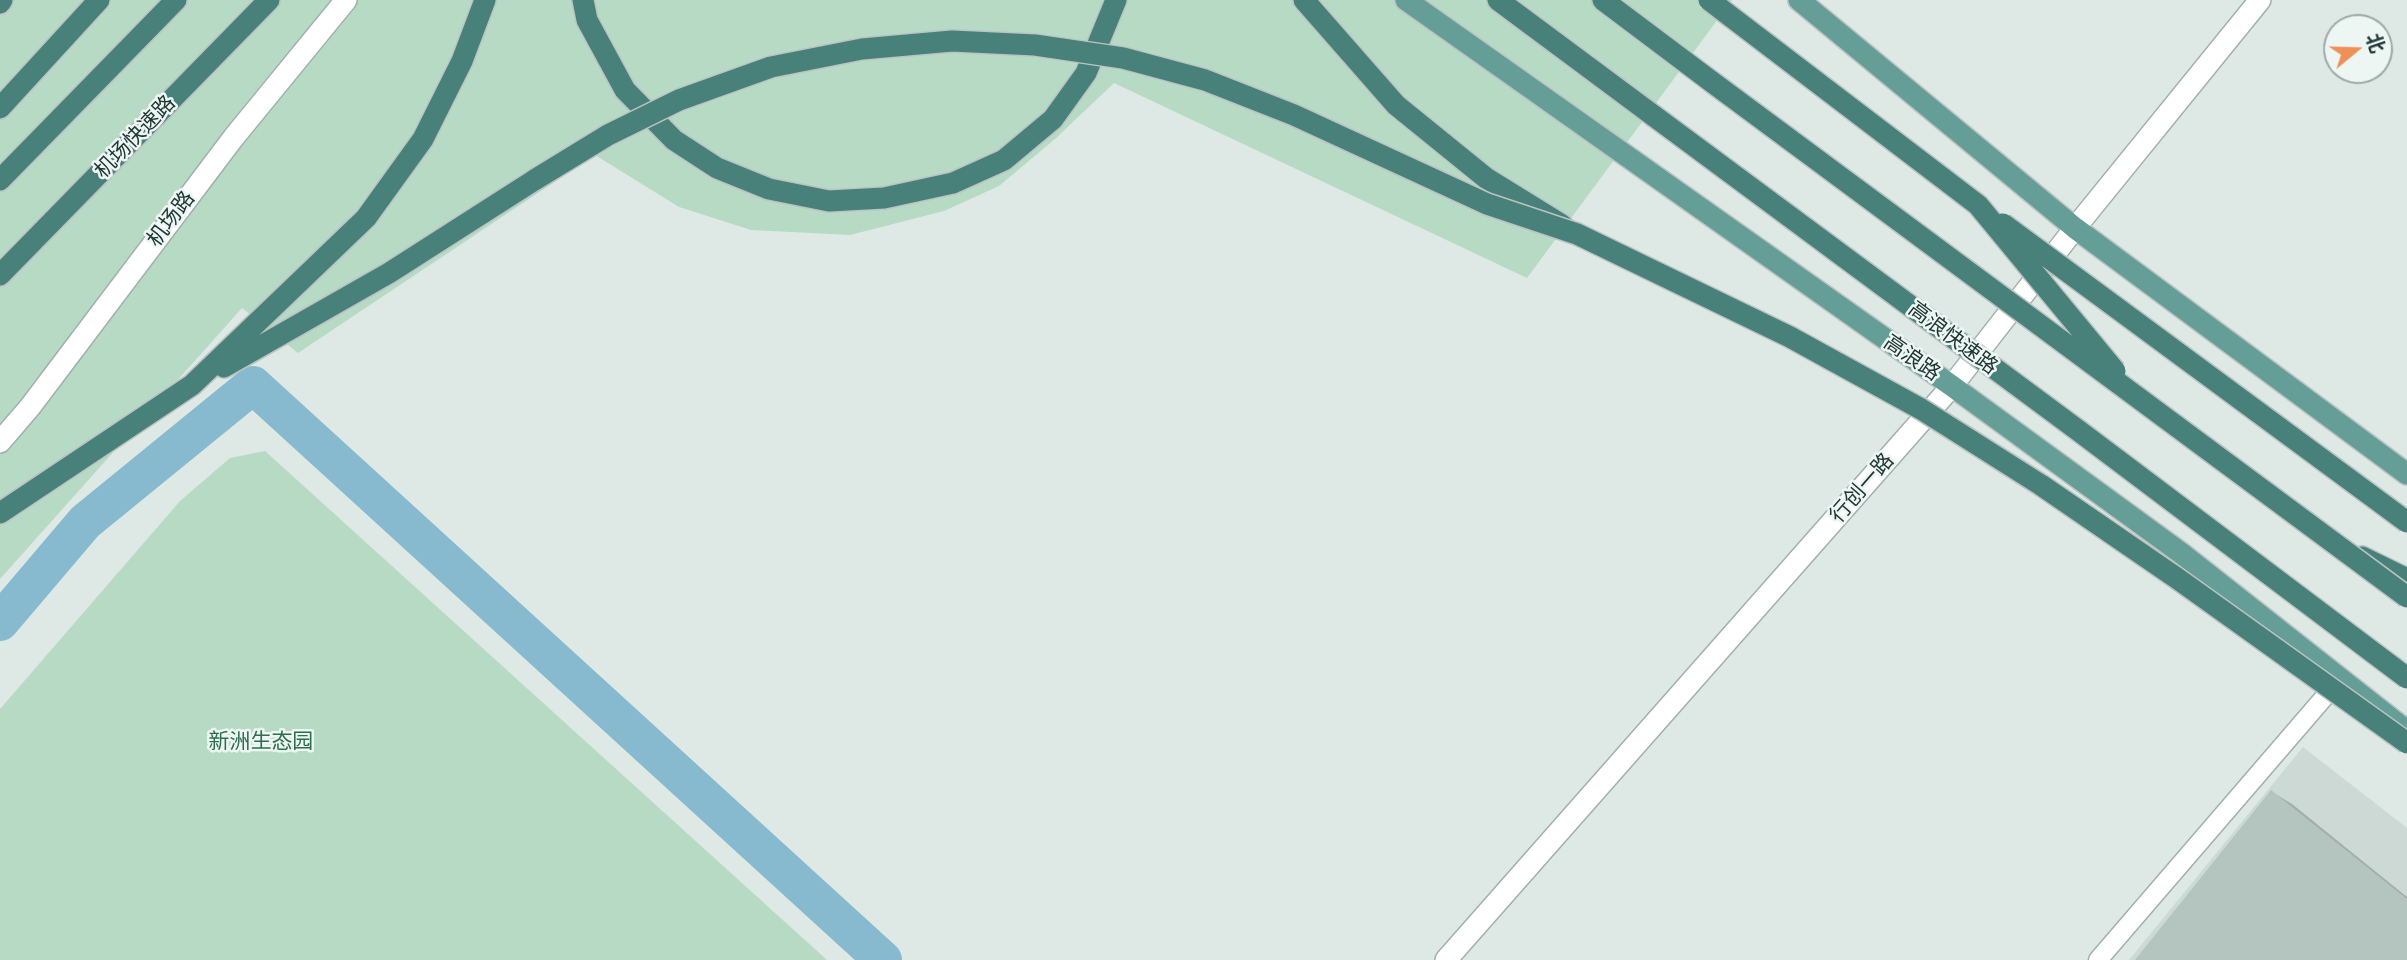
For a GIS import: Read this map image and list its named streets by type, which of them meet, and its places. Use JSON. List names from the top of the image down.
{
  "streets": {
    "highway": ["机场快速路", "高浪快速路"],
    "main road": ["高浪路"],
    "street": ["机场路", "行创一路"]
  },
  "crossings": [
    ["高浪路", "行创一路"]
  ],
  "parks": ["新洲生态园"],
  "north": "right"
}
